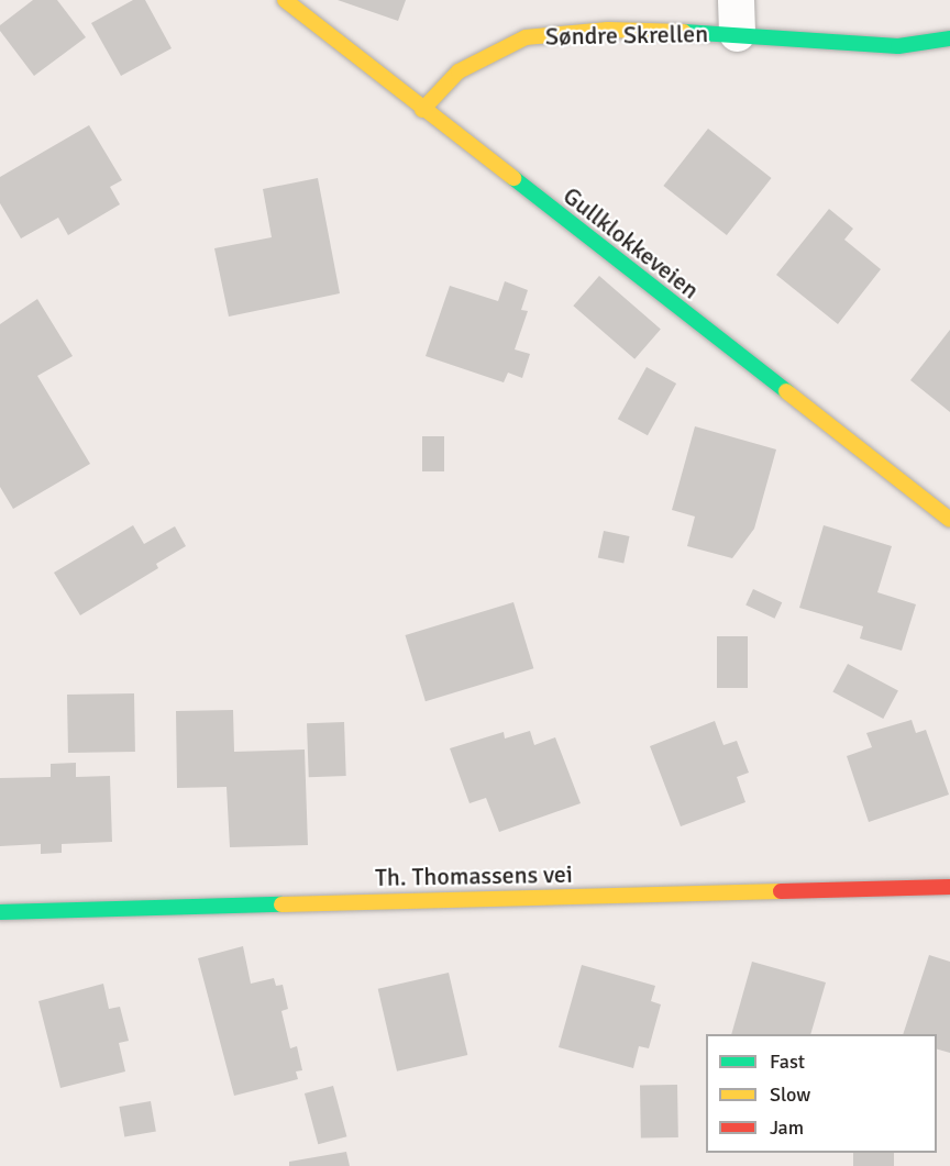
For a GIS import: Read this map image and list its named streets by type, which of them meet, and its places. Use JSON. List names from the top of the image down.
{
  "streets": {
    "street": ["Søndre Skrellen", "Gullklokkeveien", "Th. Thomassens vei"]
  },
  "crossings": [
    ["Søndre Skrellen", "Gullklokkeveien"]
  ],
  "legend": ["Fast", "Slow", "Jam"]
}
